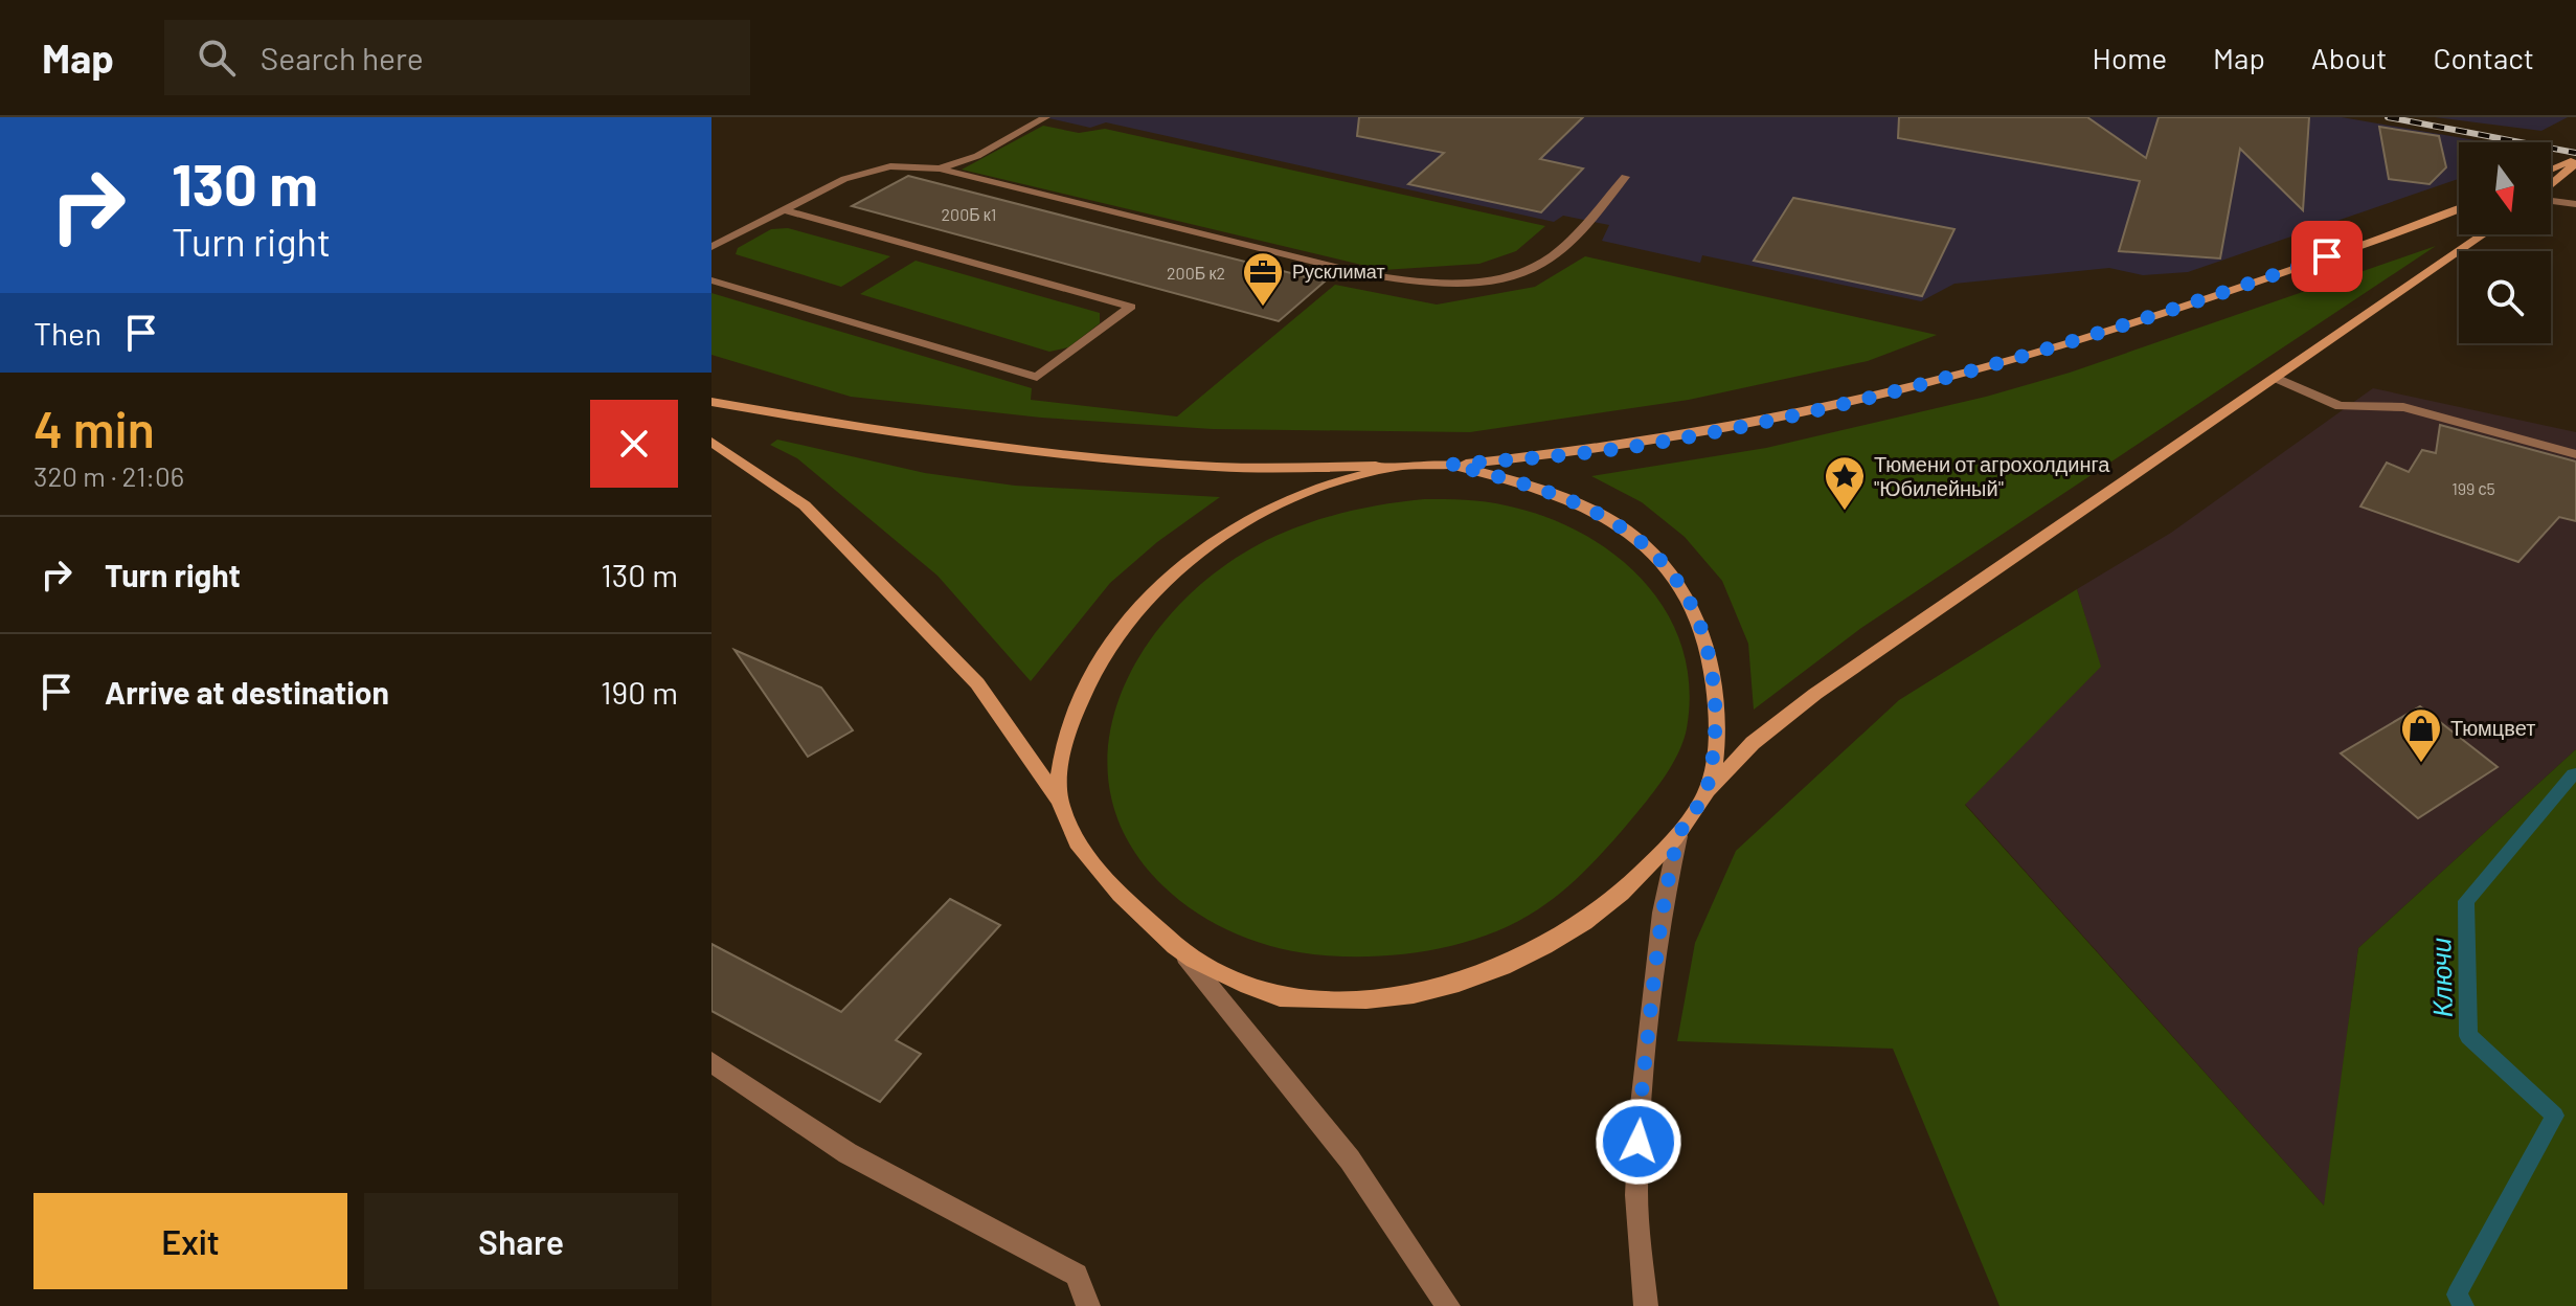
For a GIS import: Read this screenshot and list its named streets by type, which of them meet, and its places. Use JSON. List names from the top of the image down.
{
  "water": ["Ключи"],
  "places": {
    "office": ["Русклимат"],
    "place": ["Тюмени от агрохолдинга \"Юбилейный\""],
    "shop": ["Тюмцвет"]
  },
  "house_numbers": ["200Б к1", "200Б к2", "199 с5"],
  "north": "bottom",
  "page": {
    "header": "Map",
    "search": "Search here",
    "nav": [
      "Home",
      "Map",
      "About",
      "Contact"
    ],
    "turn": ["130 m", "Turn right"],
    "then": "Then",
    "heading": ["4 min", "320 m · 21:06"],
    "list": [
      {
        "name": "Turn right",
        "value": "130 m"
      },
      {
        "name": "Arrive at destination",
        "value": "190 m"
      }
    ],
    "buttons": ["Exit", "Share"]
  }
}
